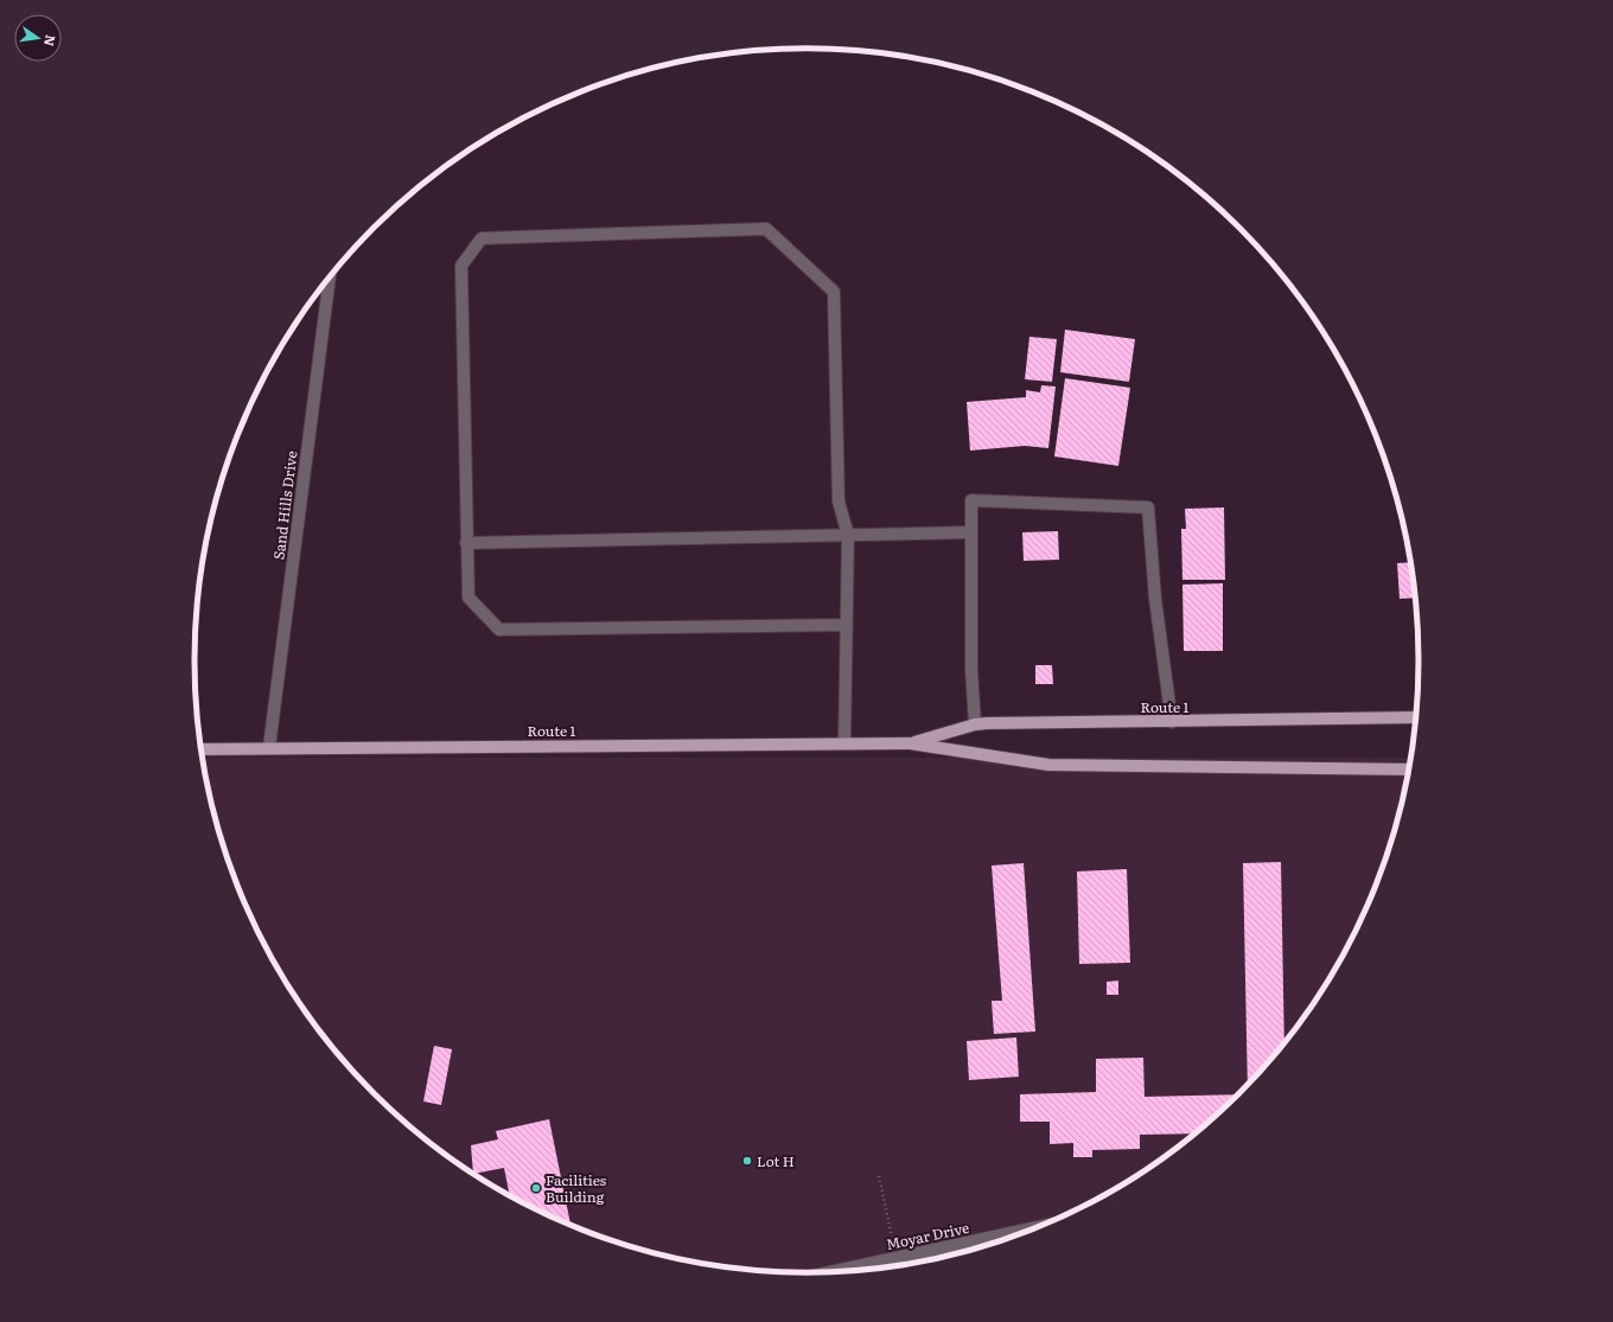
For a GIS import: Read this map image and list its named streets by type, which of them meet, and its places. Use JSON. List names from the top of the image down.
{
  "streets": {
    "main road": ["Route 1"],
    "street": ["Sand Hills Drive", "Moyar Drive"]
  },
  "crossings": [
    ["Sand Hills Drive", "Route 1"]
  ],
  "places": ["Lot H", "Facilities Building"],
  "north": "right"
}
